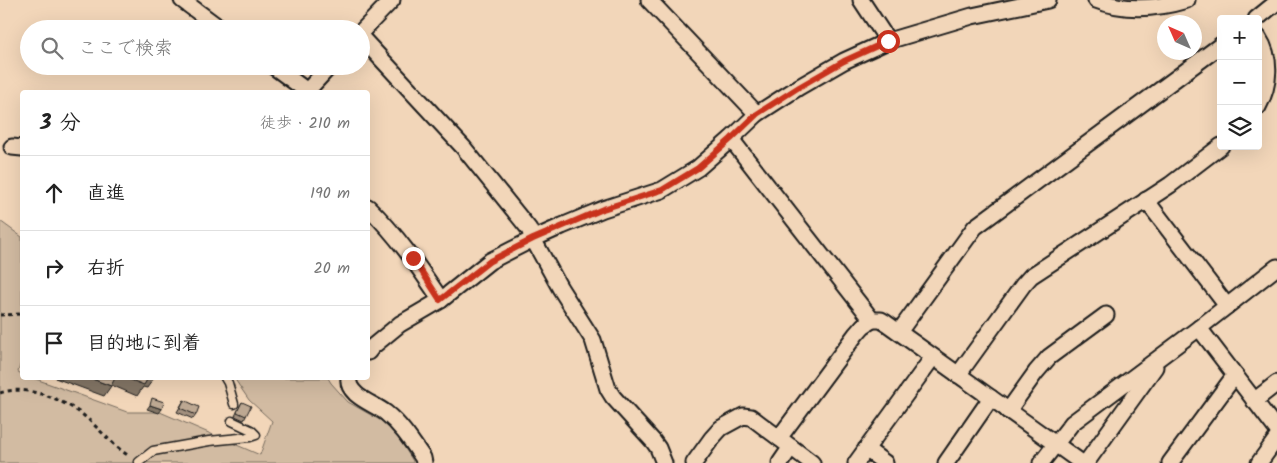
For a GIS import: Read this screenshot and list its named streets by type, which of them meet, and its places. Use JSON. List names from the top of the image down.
{
  "north": "top left",
  "page": {
    "map_buttons": ["+", "−"],
    "search": "ここで検索",
    "heading": ["3 分", "徒歩 · 210 m"],
    "list": [
      ["直進", "190 m"],
      ["右折", "20 m"],
      "目的地に到着"
    ]
  }
}
